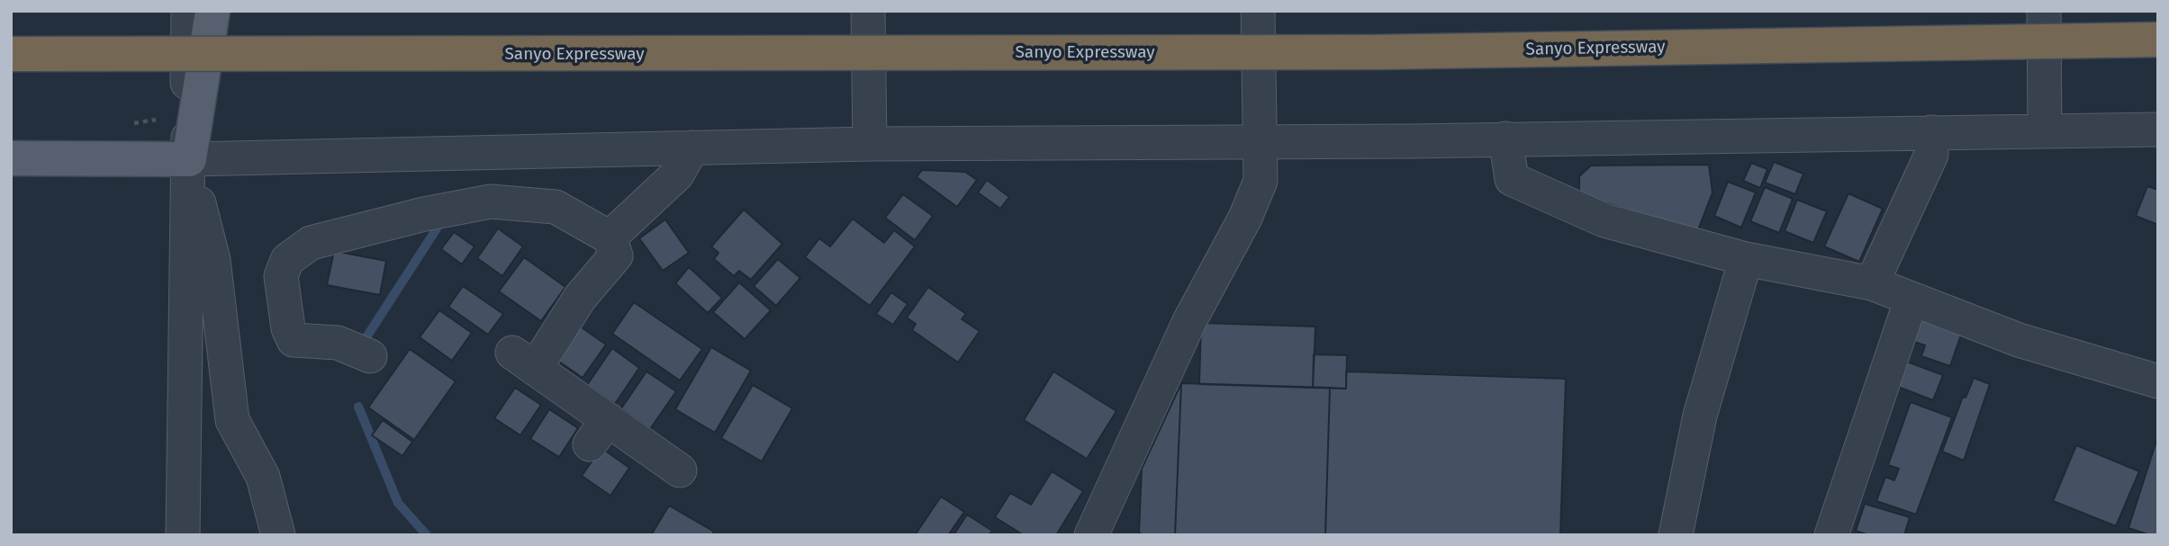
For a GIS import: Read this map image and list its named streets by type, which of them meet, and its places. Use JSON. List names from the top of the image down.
{
  "streets": {
    "highway": ["Sanyo Expressway"]
  }
}
